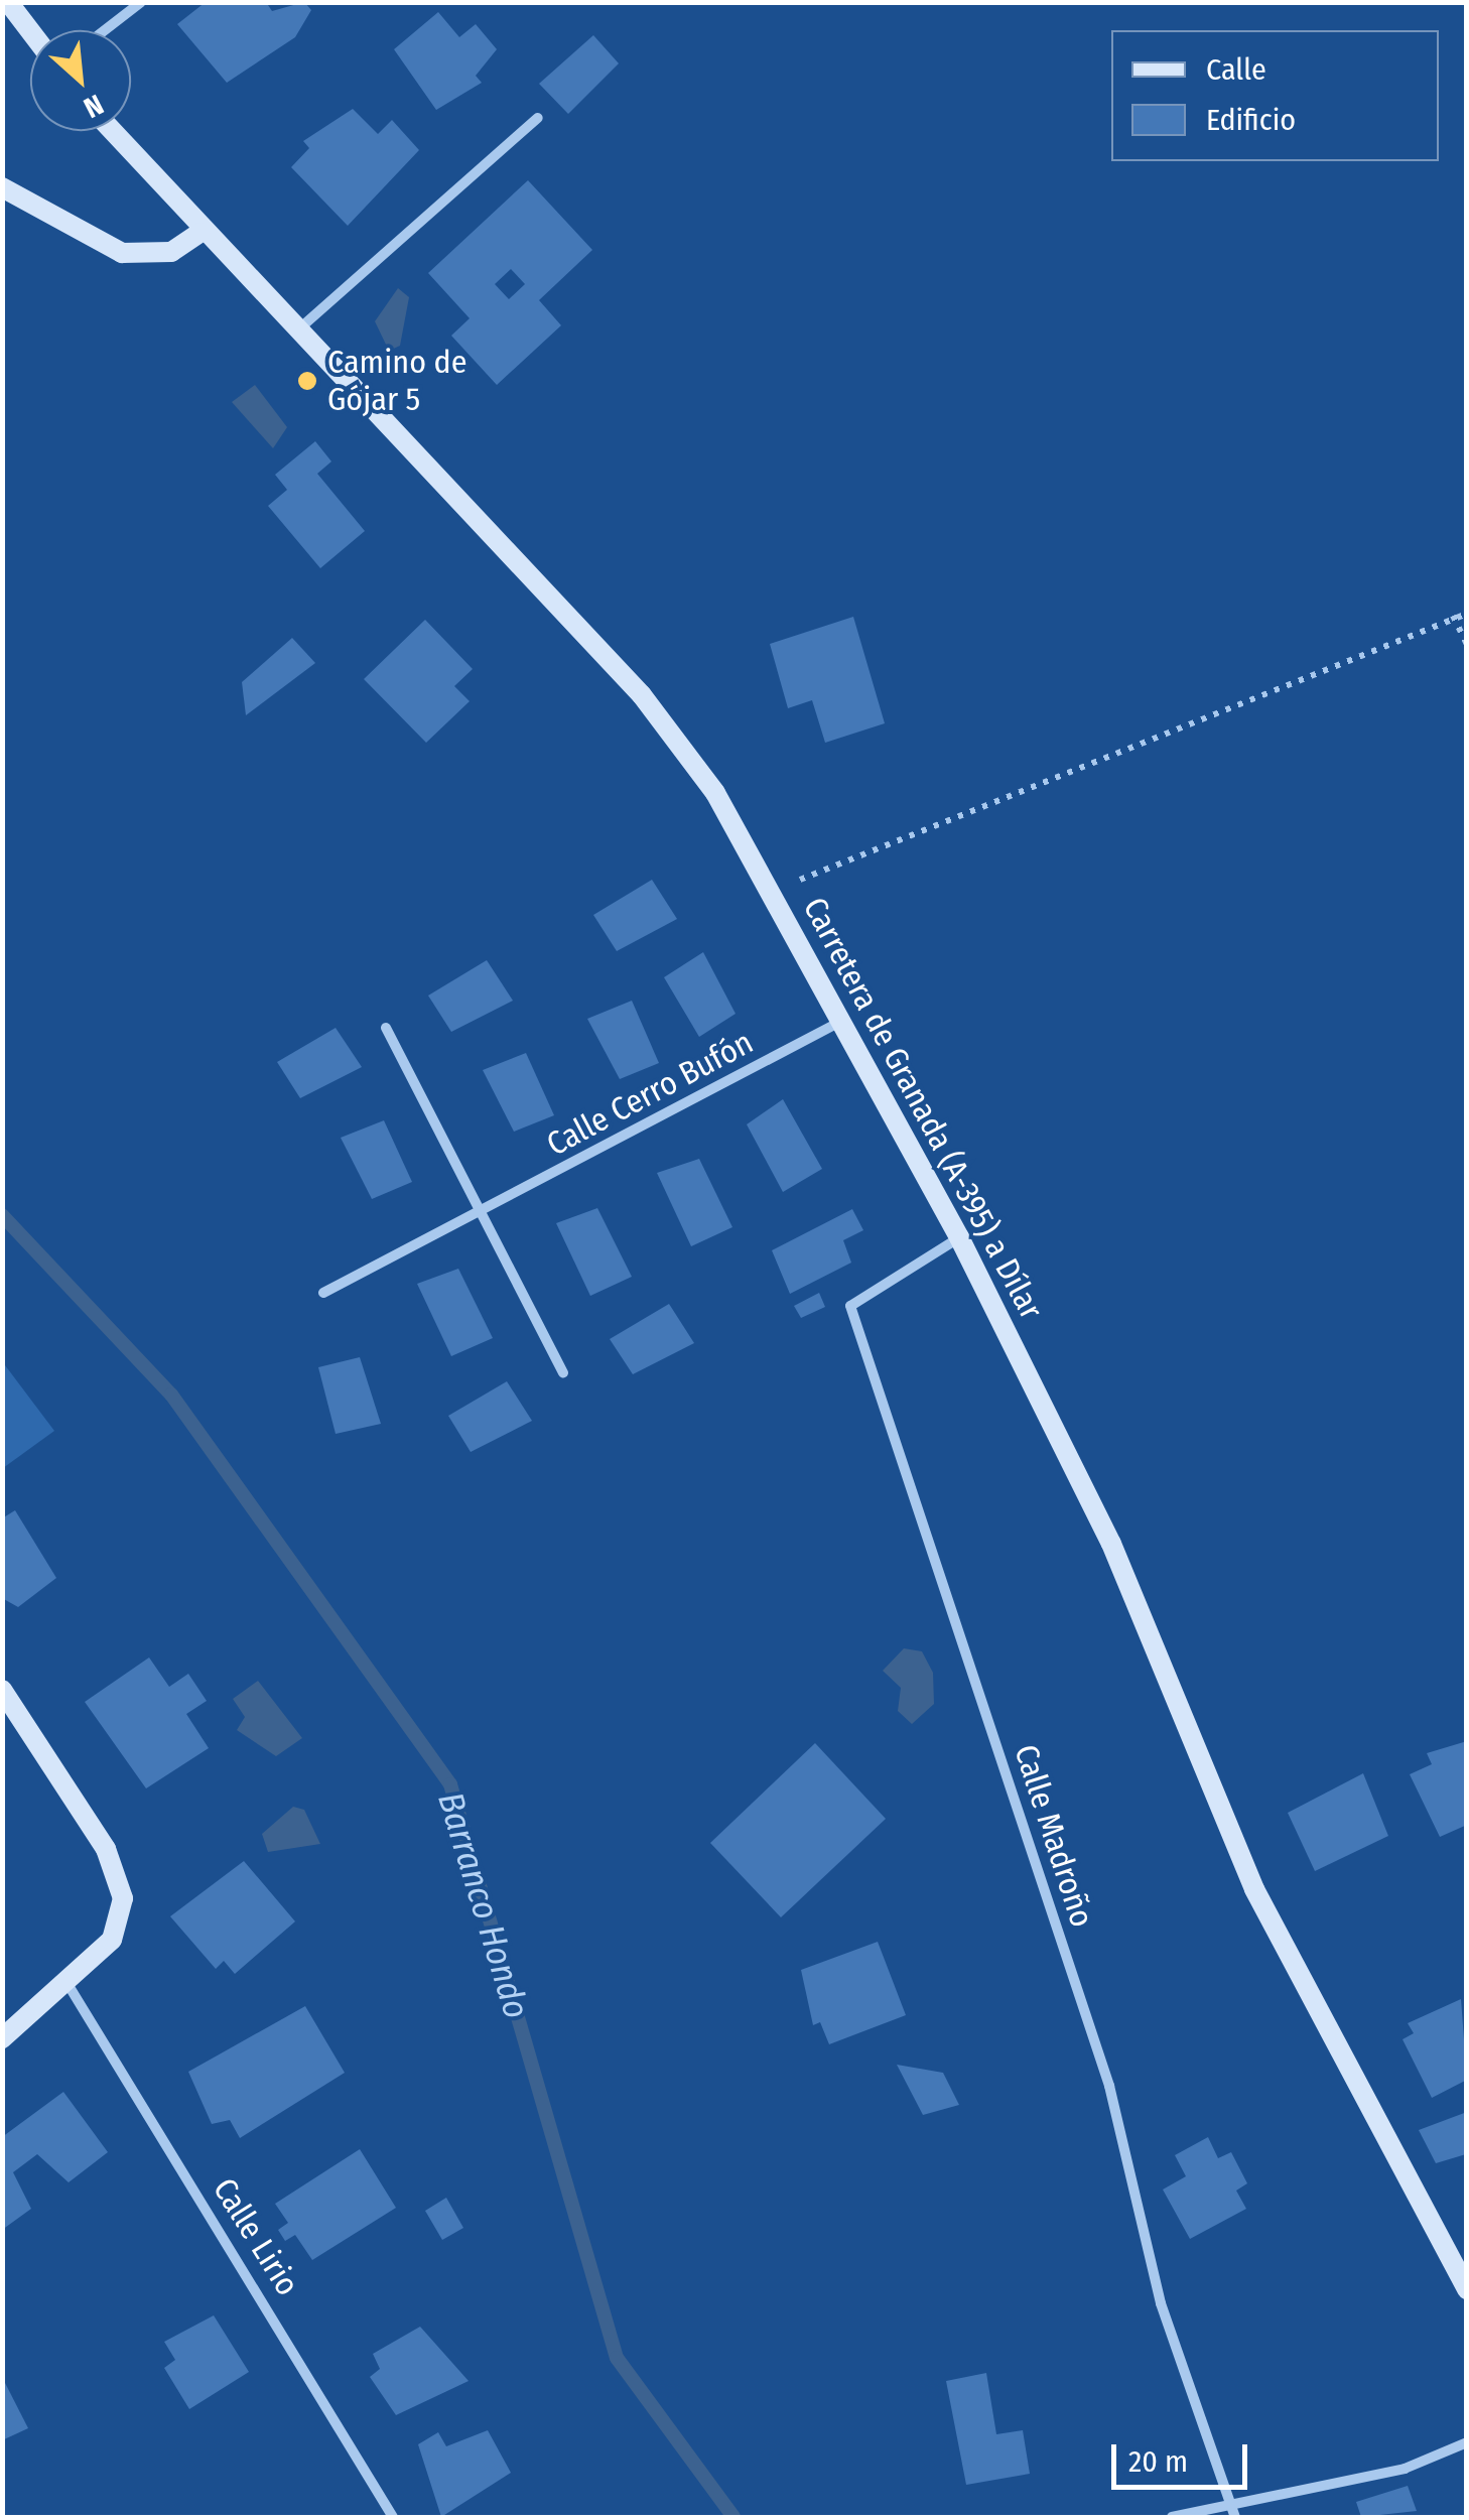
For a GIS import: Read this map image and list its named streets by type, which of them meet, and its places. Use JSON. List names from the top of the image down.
{
  "streets": {
    "street": [
      "Calle Cerro Bufón",
      "Carretera de Granada (A-395) a Dílar",
      "Calle Madroño",
      "Calle Lirio"
    ]
  },
  "crossings": [
    ["Calle Cerro Bufón", "Carretera de Granada (A-395) a Dílar"],
    ["Carretera de Granada (A-395) a Dílar", "Calle Madroño"]
  ],
  "water": ["Barranco Hondo"],
  "places": ["Camino de Gójar 5"],
  "legend": ["Calle", "Edificio"],
  "scale_bar": "20 m",
  "north": "bottom right"
}
